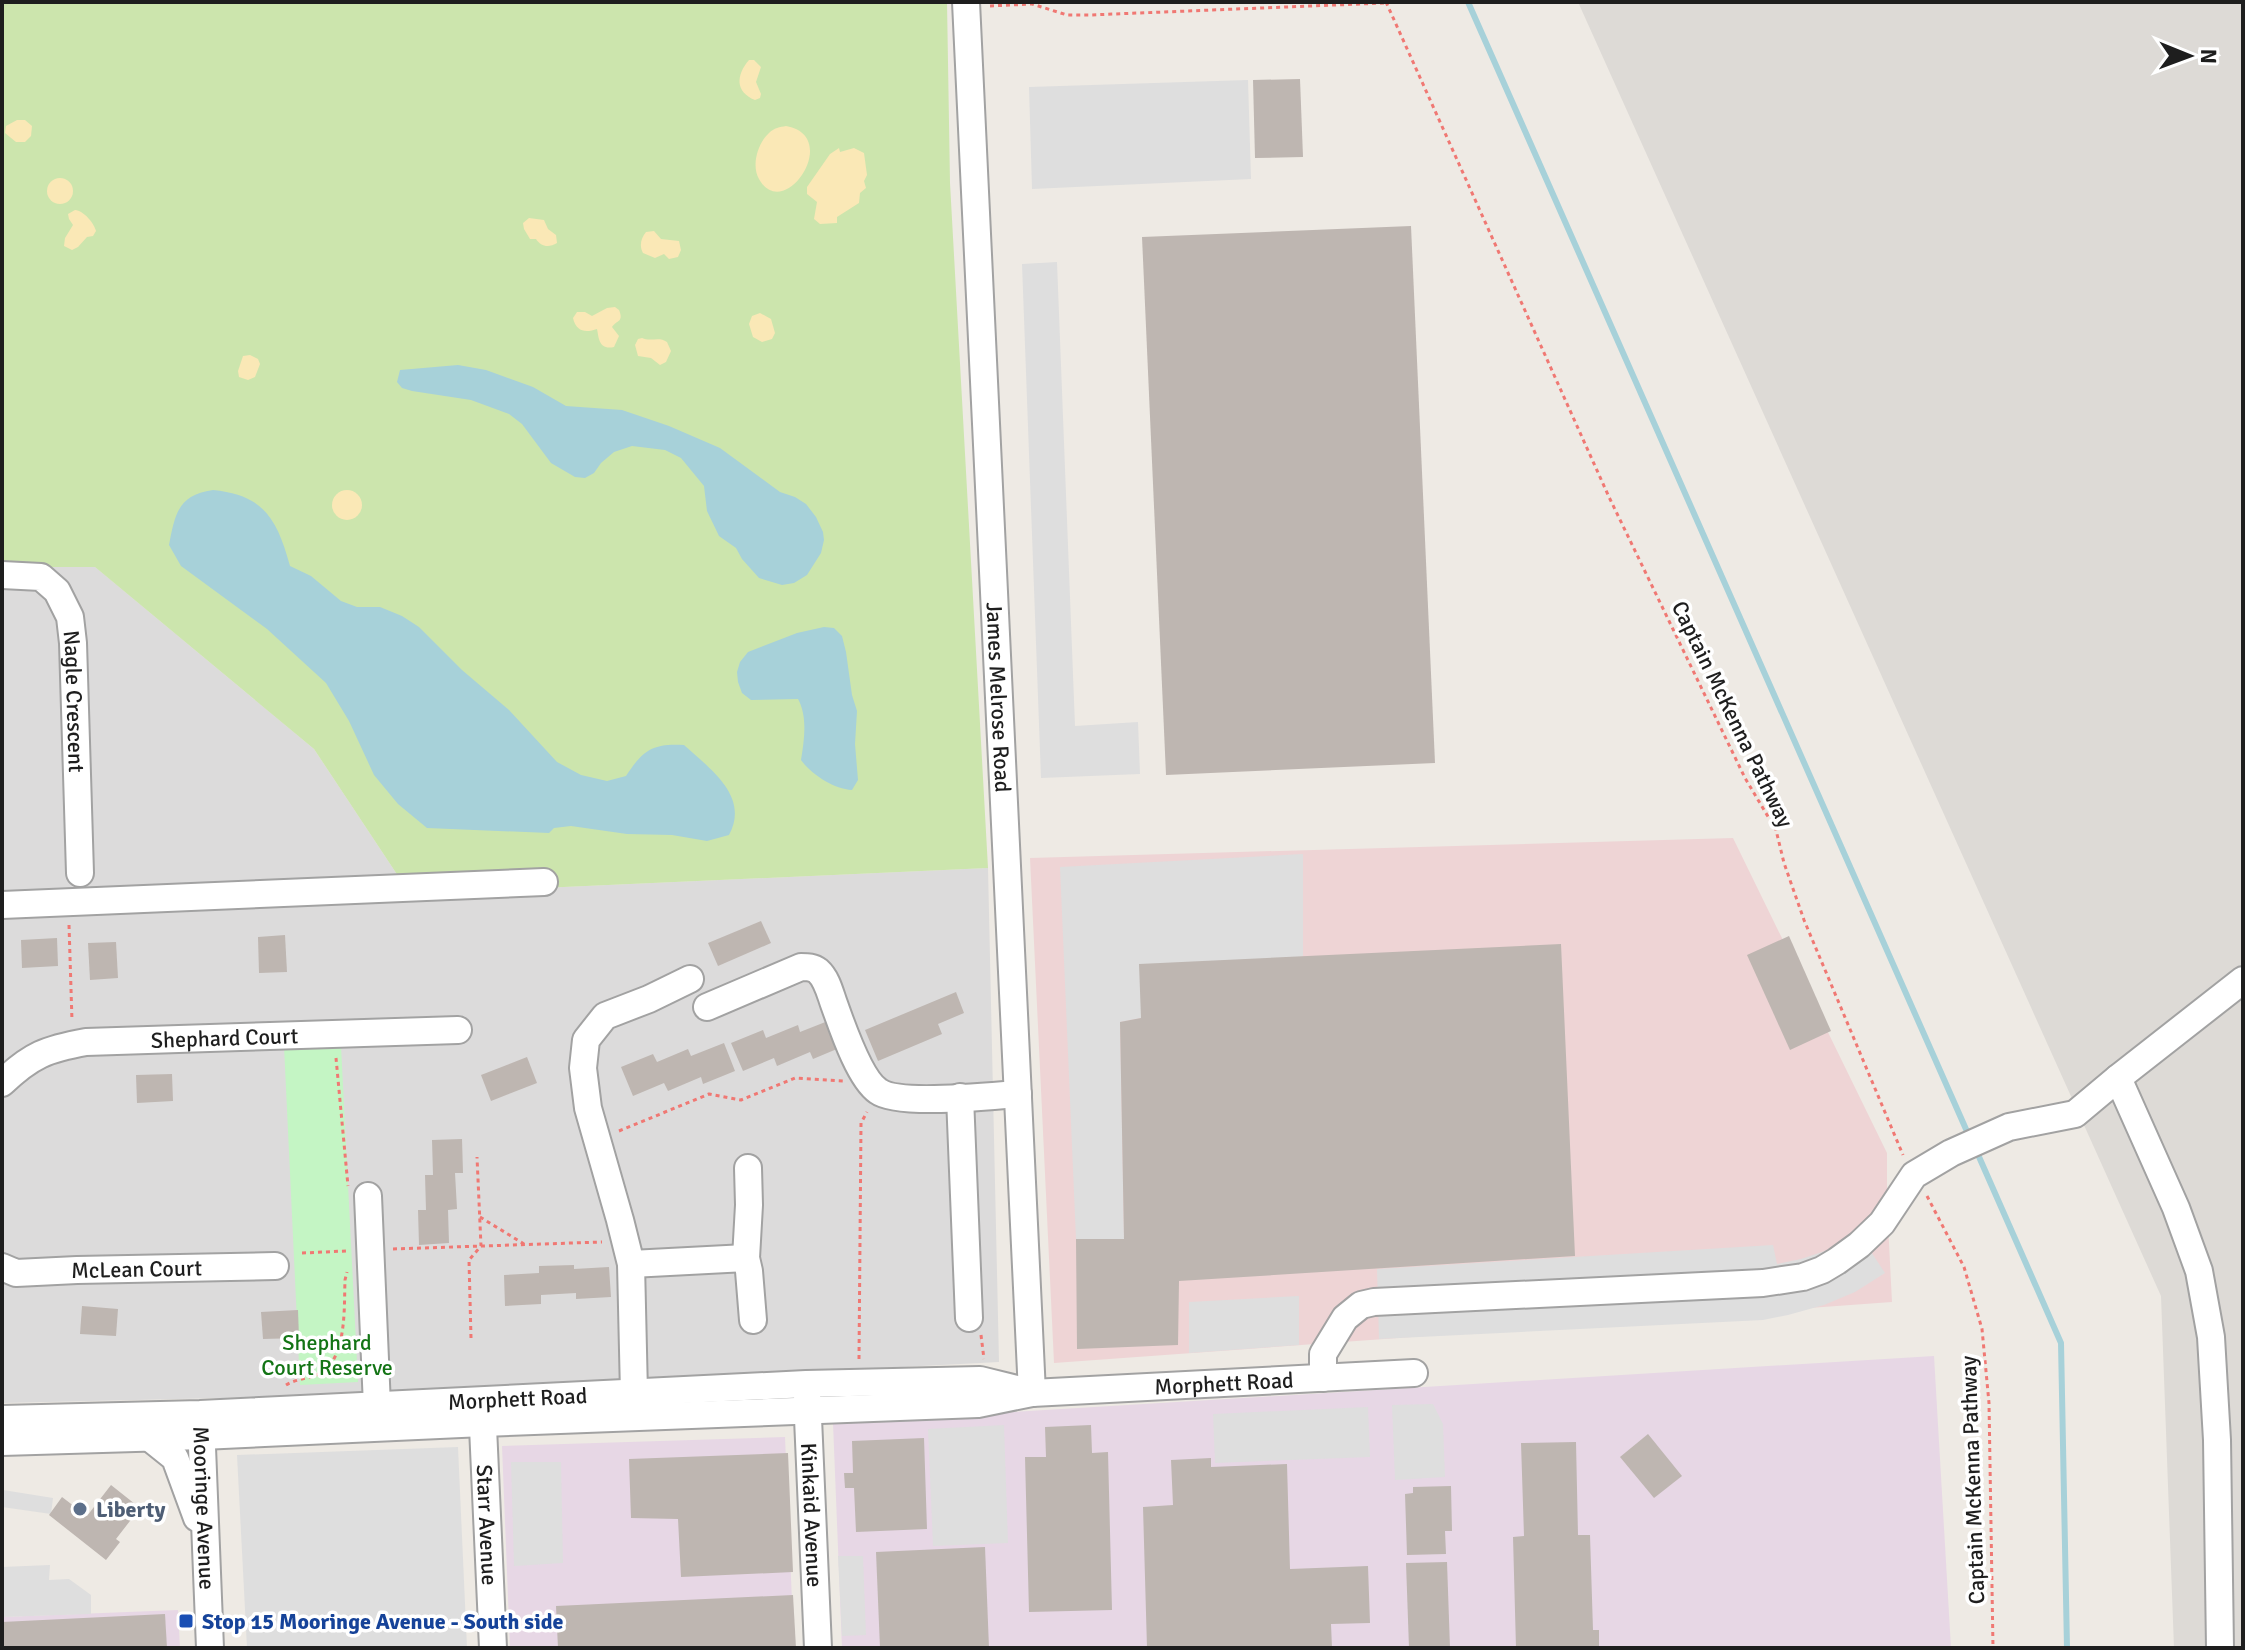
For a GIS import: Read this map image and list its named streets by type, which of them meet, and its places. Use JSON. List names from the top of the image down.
{
  "streets": {
    "street": [
      "James Melrose Road",
      "Nagle Crescent",
      "Shephard Court",
      "McLean Court",
      "Morphett Road",
      "Mooringe Avenue",
      "Kinkaid Avenue",
      "Starr Avenue"
    ],
    "path": ["Captain McKenna Pathway"]
  },
  "crossings": [
    ["James Melrose Road", "Morphett Road"],
    ["Morphett Road", "Mooringe Avenue"],
    ["Morphett Road", "Kinkaid Avenue"],
    ["Morphett Road", "Starr Avenue"]
  ],
  "parks": ["Shephard Court Reserve"],
  "places": {
    "other": ["Liberty"],
    "transit": ["Stop 15 Mooringe Avenue - South side"]
  },
  "north": "right"
}
